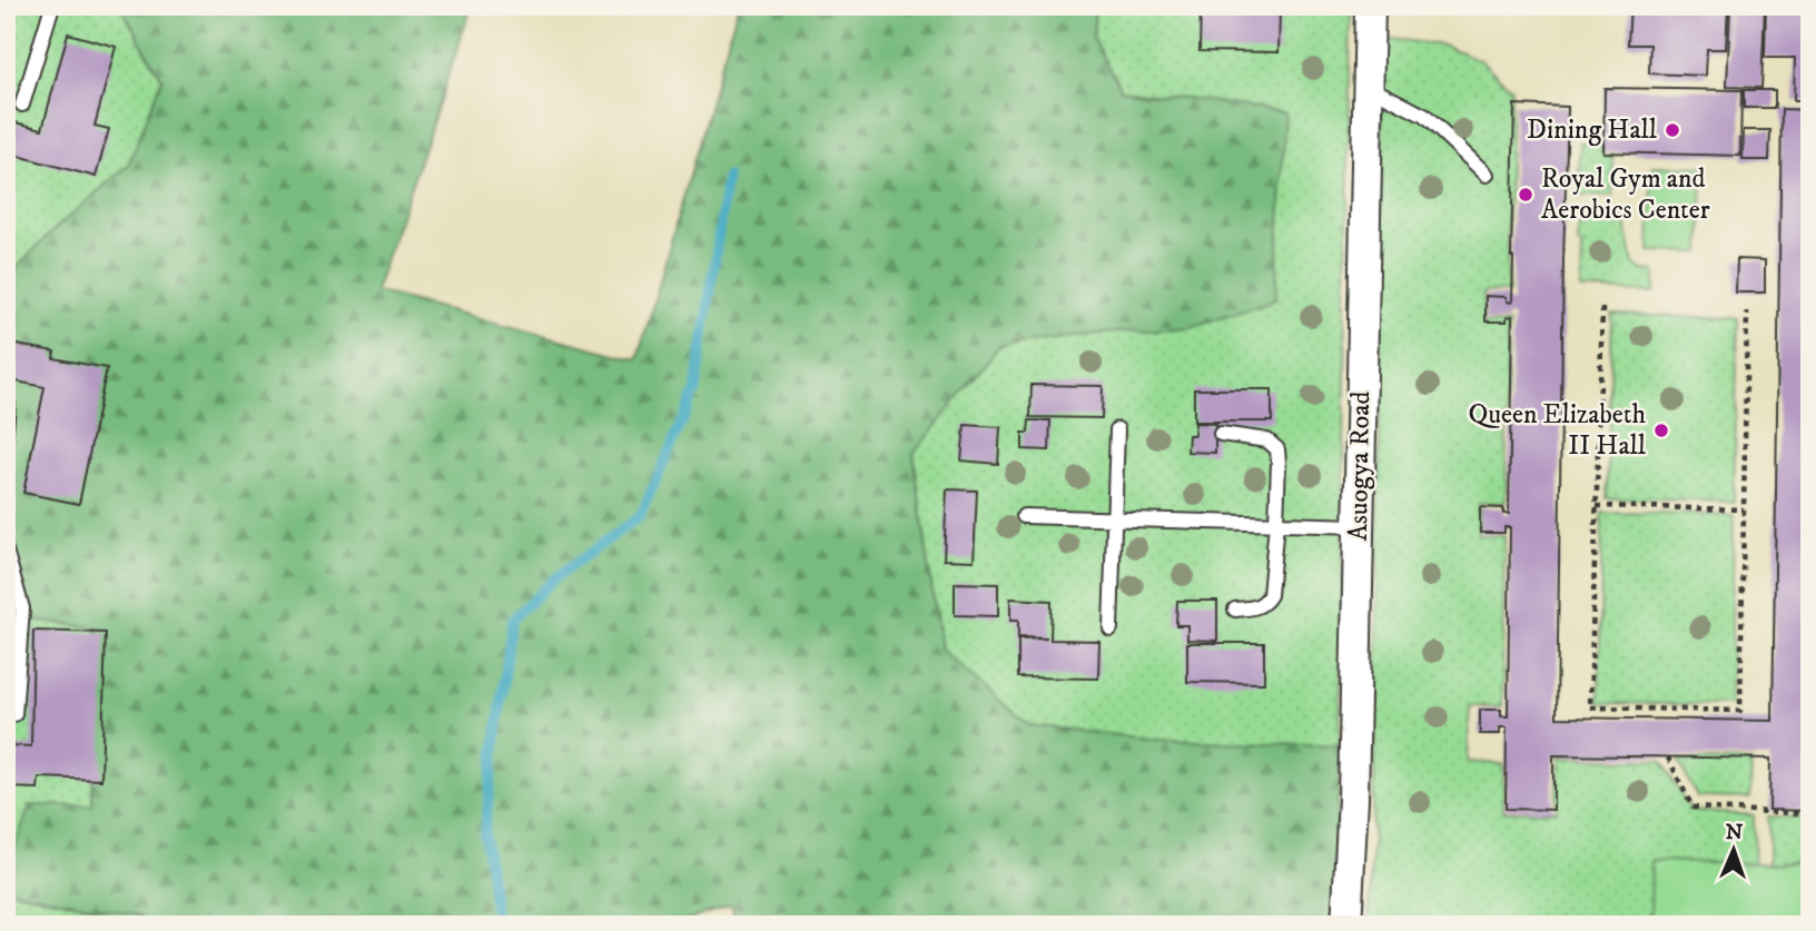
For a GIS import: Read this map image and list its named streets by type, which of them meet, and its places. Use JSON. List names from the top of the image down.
{
  "streets": {
    "street": ["Asuogya Road"]
  },
  "places": ["Dining Hall", "Royal Gym and Aerobics Center", "Queen Elizabeth II Hall"],
  "north": "top"
}
